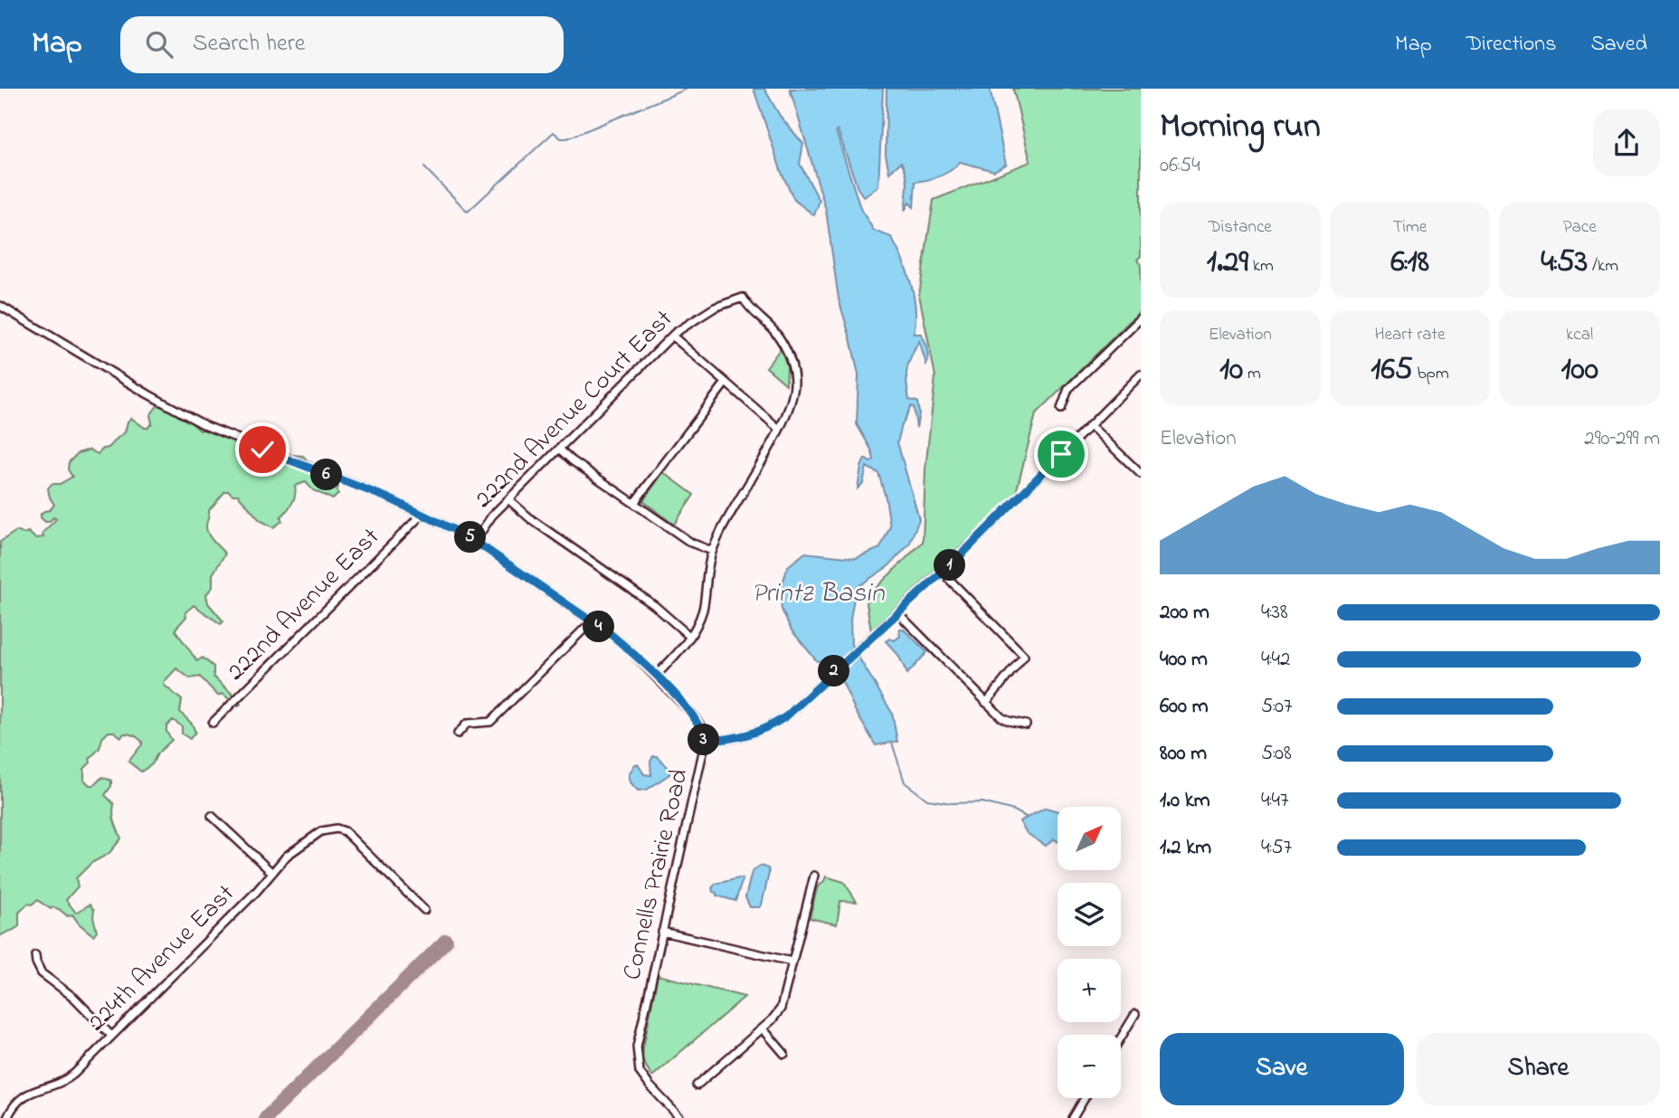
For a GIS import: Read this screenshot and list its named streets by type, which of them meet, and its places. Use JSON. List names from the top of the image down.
{
  "streets": {
    "street": [
      "222nd Avenue Court East",
      "222nd Avenue East",
      "Connells Prairie Road",
      "224th Avenue East"
    ]
  },
  "crossings": [
    ["222nd Avenue Court East", "Connells Prairie Road"],
    ["222nd Avenue East", "Connells Prairie Road"]
  ],
  "water": ["Printz Basin"],
  "north": "top right",
  "page": {
    "header": "Map",
    "search": "Search here",
    "nav": ["Map", "Directions", "Saved"],
    "heading": ["Morning run", "06:54"],
    "stats": [
      ["Distance", "1.29 km"],
      ["Time", "6:18"],
      ["Pace", "4:53 /km"],
      ["Elevation", "10 m"],
      ["Heart rate", "165 bpm"],
      ["kcal", "100"]
    ],
    "chart": ["Elevation", "290–299 m"],
    "pins": [
      "6",
      "5",
      "1",
      "4",
      "2",
      "3"
    ],
    "list": [
      {
        "name": "200 m",
        "note": "4:38"
      },
      {
        "name": "400 m",
        "note": "4:42"
      },
      {
        "name": "600 m",
        "note": "5:07"
      },
      {
        "name": "800 m",
        "note": "5:08"
      },
      {
        "name": "1.0 km",
        "note": "4:47"
      },
      {
        "name": "1.2 km",
        "note": "4:57"
      }
    ],
    "map_buttons": ["+", "−"],
    "buttons": ["Save", "Share"]
  }
}
